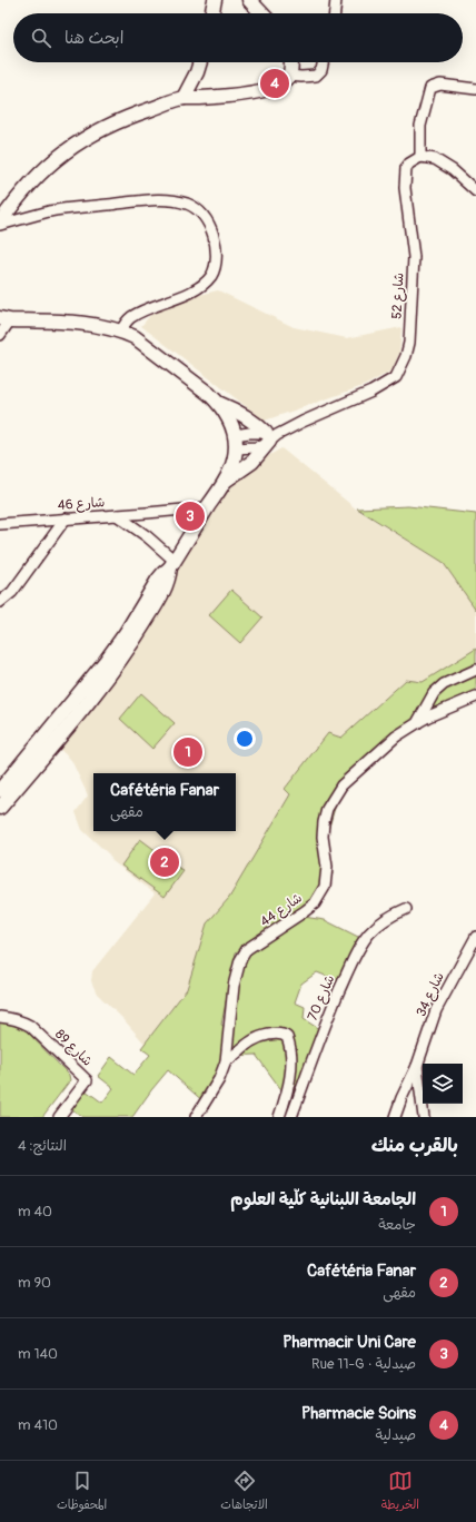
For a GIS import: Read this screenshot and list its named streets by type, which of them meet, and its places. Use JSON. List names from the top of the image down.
{
  "streets": {
    "street": [
      "شارع 52",
      "شارع 46",
      "شارع 44",
      "شارع 34",
      "شارع 70",
      "شارع 89"
    ]
  },
  "page": {
    "search": "ابحث هنا",
    "pins": [
      "4",
      "3",
      "1",
      "2"
    ],
    "popup": ["Cafétéria Fanar", "مقهى"],
    "heading": ["بالقرب منك", "النتائج: 4"],
    "list": [
      {
        "mark": "1",
        "name": "الجامعة اللبنانية كلّية العلوم",
        "note": "جامعة",
        "value": "40 m"
      },
      {
        "mark": "2",
        "name": "Cafétéria Fanar",
        "note": "مقهى",
        "value": "90 m"
      },
      {
        "mark": "3",
        "name": "Pharmacir Uni Care",
        "note": "صيدلية · Rue 11-G",
        "value": "140 m"
      },
      {
        "mark": "4",
        "name": "Pharmacie Soins",
        "note": "صيدلية",
        "value": "410 m"
      }
    ],
    "nav": ["الخريطة", "الاتجاهات", "المحفوظات"]
  }
}
